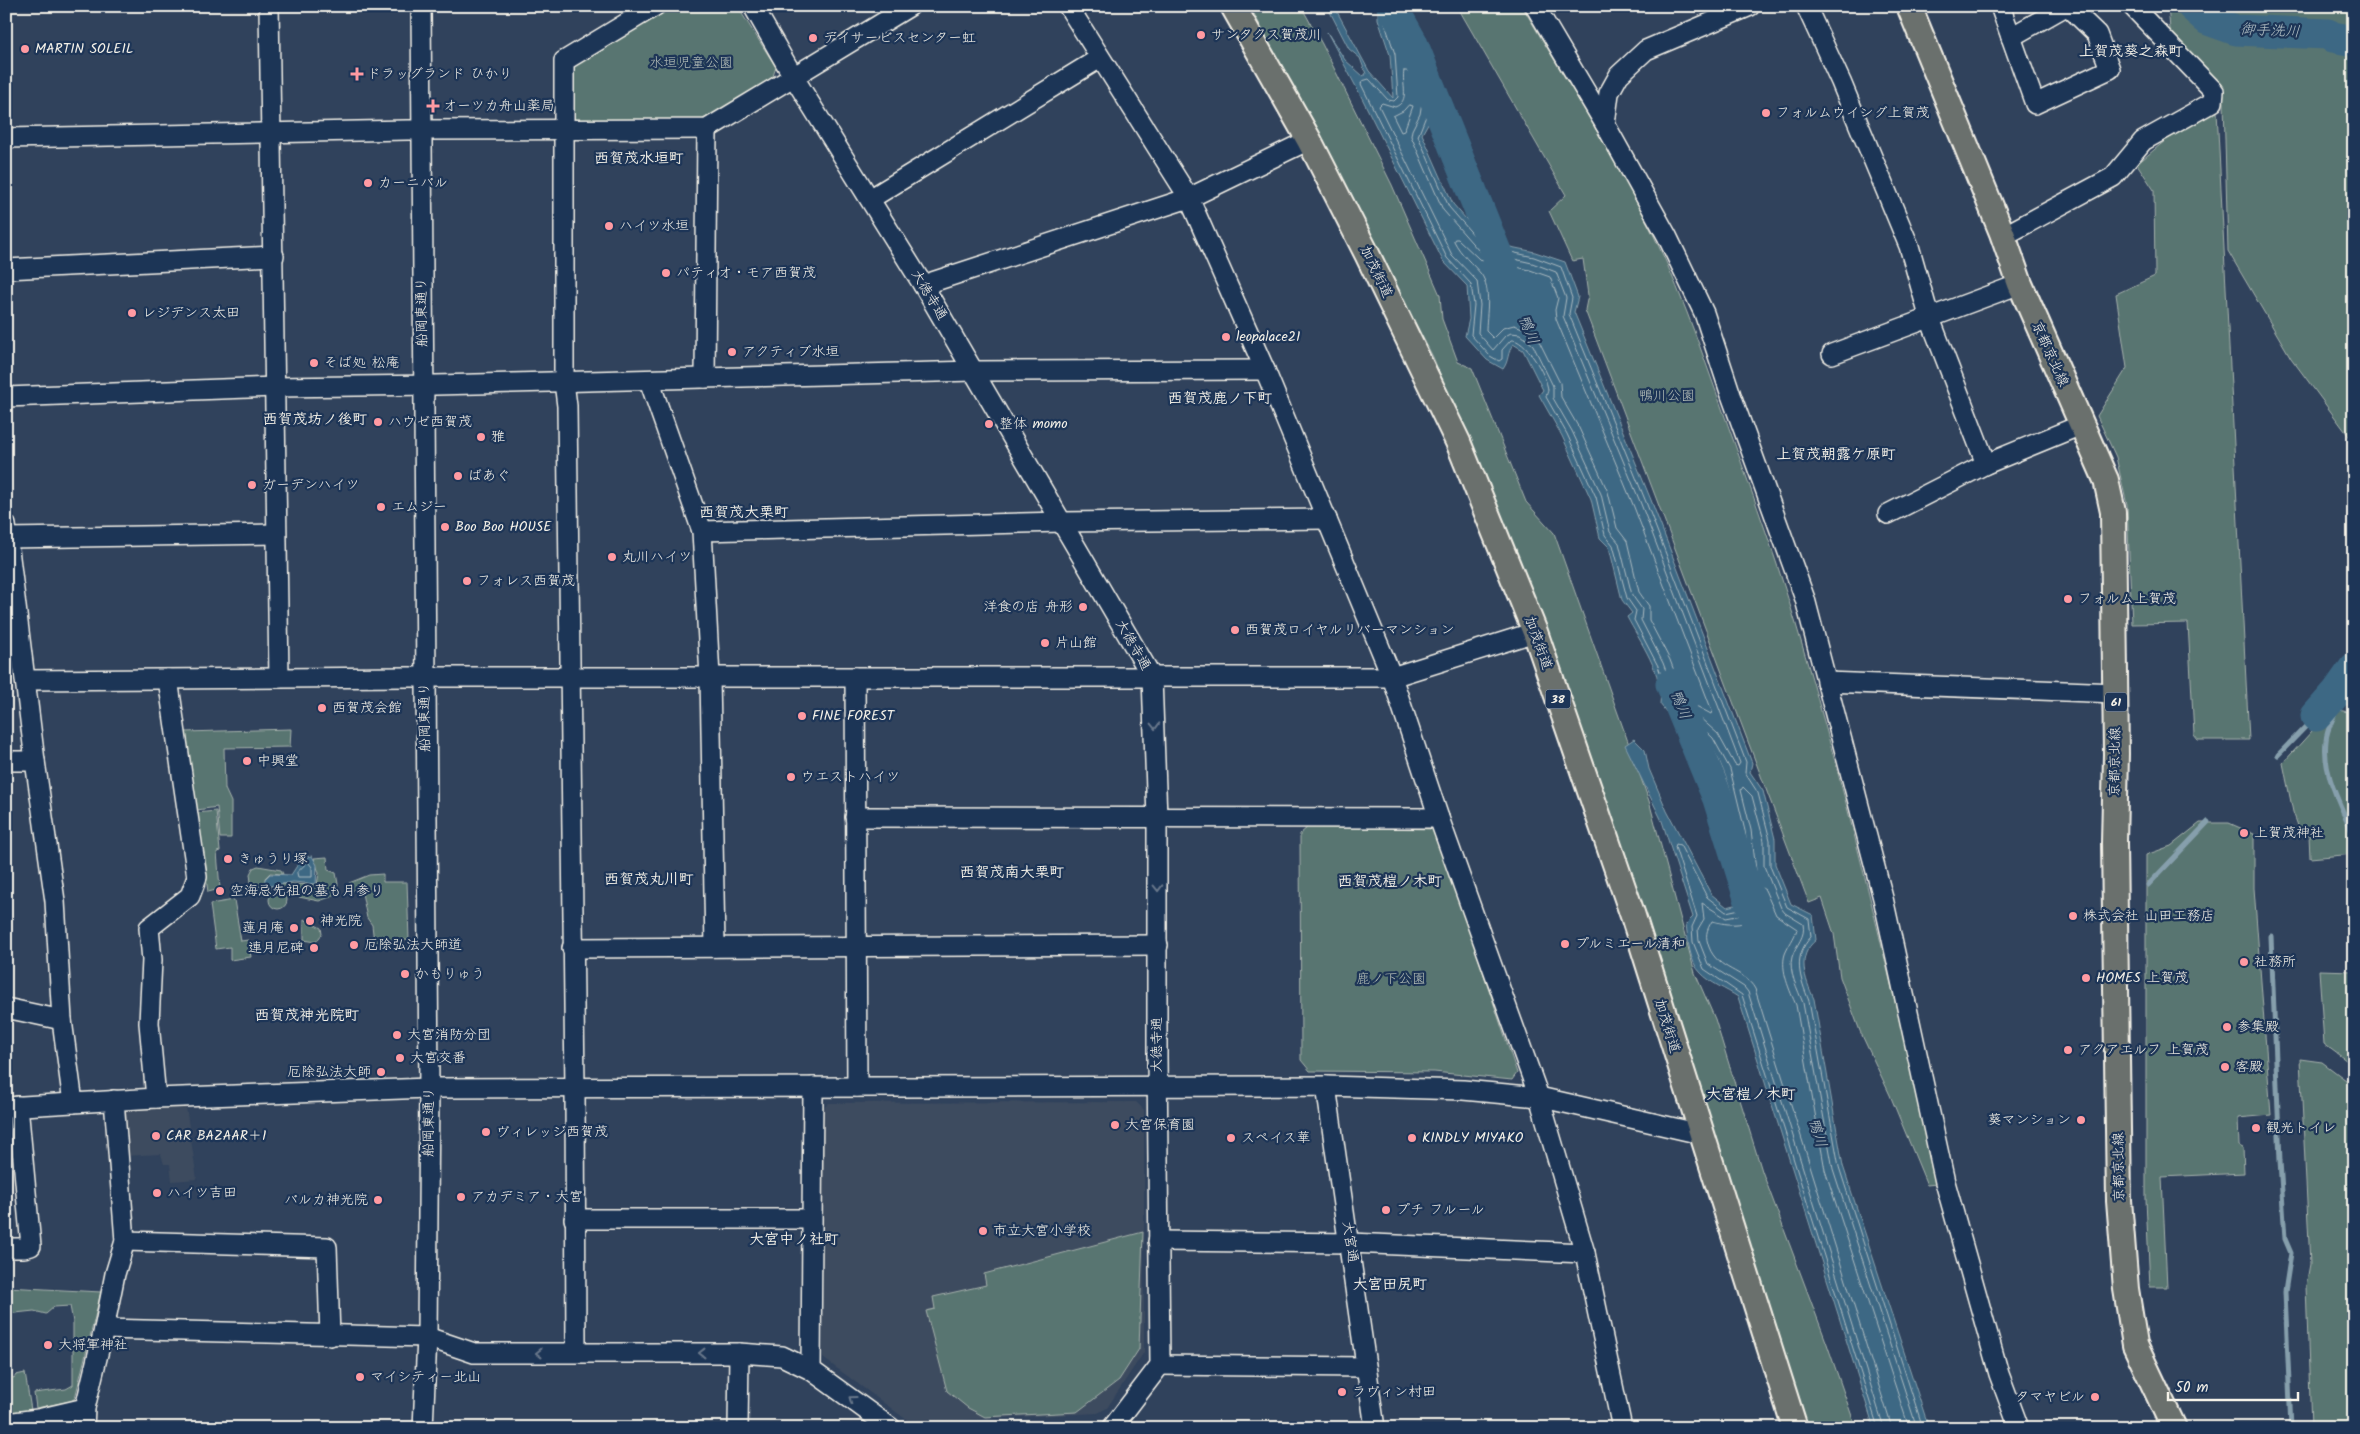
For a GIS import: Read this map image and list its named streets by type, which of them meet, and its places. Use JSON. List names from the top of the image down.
{
  "streets": {
    "main road": [
      "加茂街道",
      "京都京北線",
      "38",
      "61"
    ],
    "street": ["大徳寺通", "船岡東通り", "大宮通"]
  },
  "districts": [
    "上賀茂葵之森町",
    "西賀茂水垣町",
    "西賀茂鹿ノ下町",
    "西賀茂坊ノ後町",
    "上賀茂朝露ケ原町",
    "西賀茂大栗町",
    "西賀茂南大栗町",
    "西賀茂丸川町",
    "西賀茂榿ノ木町",
    "西賀茂神光院町",
    "大宮榿ノ木町",
    "大宮中ノ社町",
    "大宮田尻町"
  ],
  "water": ["御手洗川", "鴨川"],
  "parks": ["水垣児童公園", "鴨川公園", "鹿ノ下公園"],
  "places": {
    "other": [
      "サンタクス賀茂川",
      "デイサービスセンター虹",
      "MARTIN SOLEIL",
      "フォルムウイング上賀茂",
      "カーニバル",
      "ハイツ水垣",
      "パティオ・モア西賀茂",
      "レジデンス太田",
      "leopalace21",
      "アクティブ水垣",
      "そば処 松庵",
      "ハウゼ西賀茂",
      "整体 momo",
      "雅",
      "ばあぐ",
      "ガーデンハイツ",
      "エムジー",
      "Boo Boo HOUSE",
      "丸川ハイツ",
      "フォレス西賀茂",
      "フォルム上賀茂",
      "洋食の店 舟形",
      "西賀茂ロイヤルリバーマンション",
      "片山館",
      "西賀茂会館",
      "FINE FOREST",
      "中興堂",
      "ウエストハイツ",
      "上賀茂神社",
      "きゅうり塚",
      "空海忌先祖の墓も月参り",
      "株式会社 山田工務店",
      "神光院",
      "蓮月庵",
      "プルミエール清和",
      "厄除弘法大師道",
      "連月尼碑",
      "社務所",
      "かもりゅう",
      "HOMES 上賀茂",
      "参集殿",
      "大宮消防分団",
      "アクアエルフ 上賀茂",
      "大宮交番",
      "客殿",
      "厄除弘法大師",
      "葵マンション",
      "大宮保育園",
      "観光トイレ",
      "ヴィレッジ西賀茂",
      "CAR BAZAAR＋1",
      "スペイス華",
      "KINDLY MIYAKO",
      "ハイツ吉田",
      "アカデミア・大宮",
      "バルカ神光院",
      "プチ フルール",
      "市立大宮小学校",
      "大将軍神社",
      "マイシティ－北山",
      "ラヴィン村田",
      "タマヤビル"
    ],
    "health": ["ドラッグランド ひかり", "オーツカ舟山薬局"]
  },
  "scale_bar": "50 m"
}
